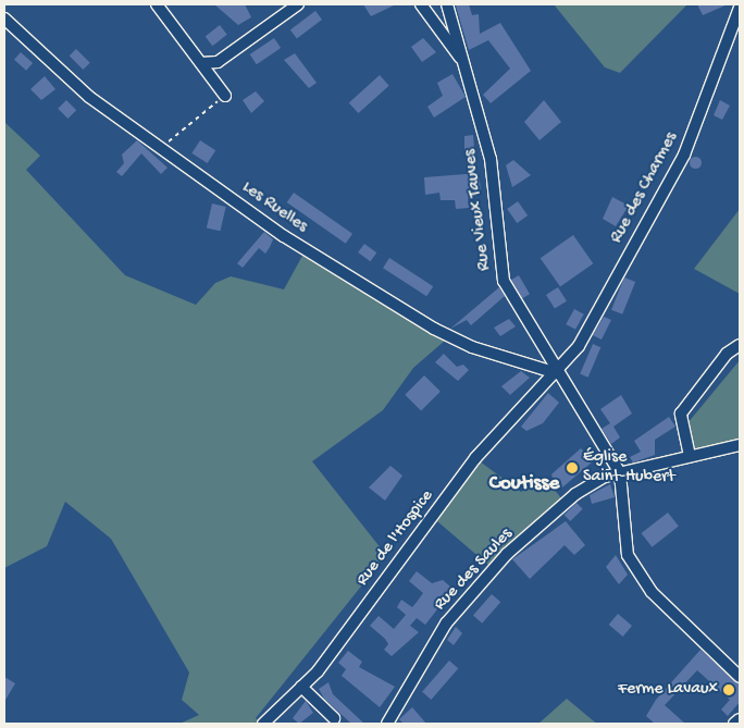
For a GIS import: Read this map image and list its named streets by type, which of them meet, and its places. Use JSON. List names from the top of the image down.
{
  "streets": {
    "street": [
      "Rue des Charmes",
      "Les Ruelles",
      "Rue Vieux Tauves",
      "Rue de l'Hospice",
      "Rue des Saules"
    ]
  },
  "crossings": [
    ["Rue des Charmes", "Les Ruelles"],
    ["Rue des Charmes", "Rue Vieux Tauves"],
    ["Rue des Charmes", "Rue de l'Hospice"],
    ["Les Ruelles", "Rue Vieux Tauves"],
    ["Les Ruelles", "Rue de l'Hospice"],
    ["Rue Vieux Tauves", "Rue de l'Hospice"],
    ["Rue Vieux Tauves", "Rue des Saules"]
  ],
  "districts": ["Coutisse"],
  "places": ["Église Saint-Hubert", "Ferme Lavaux"]
}
